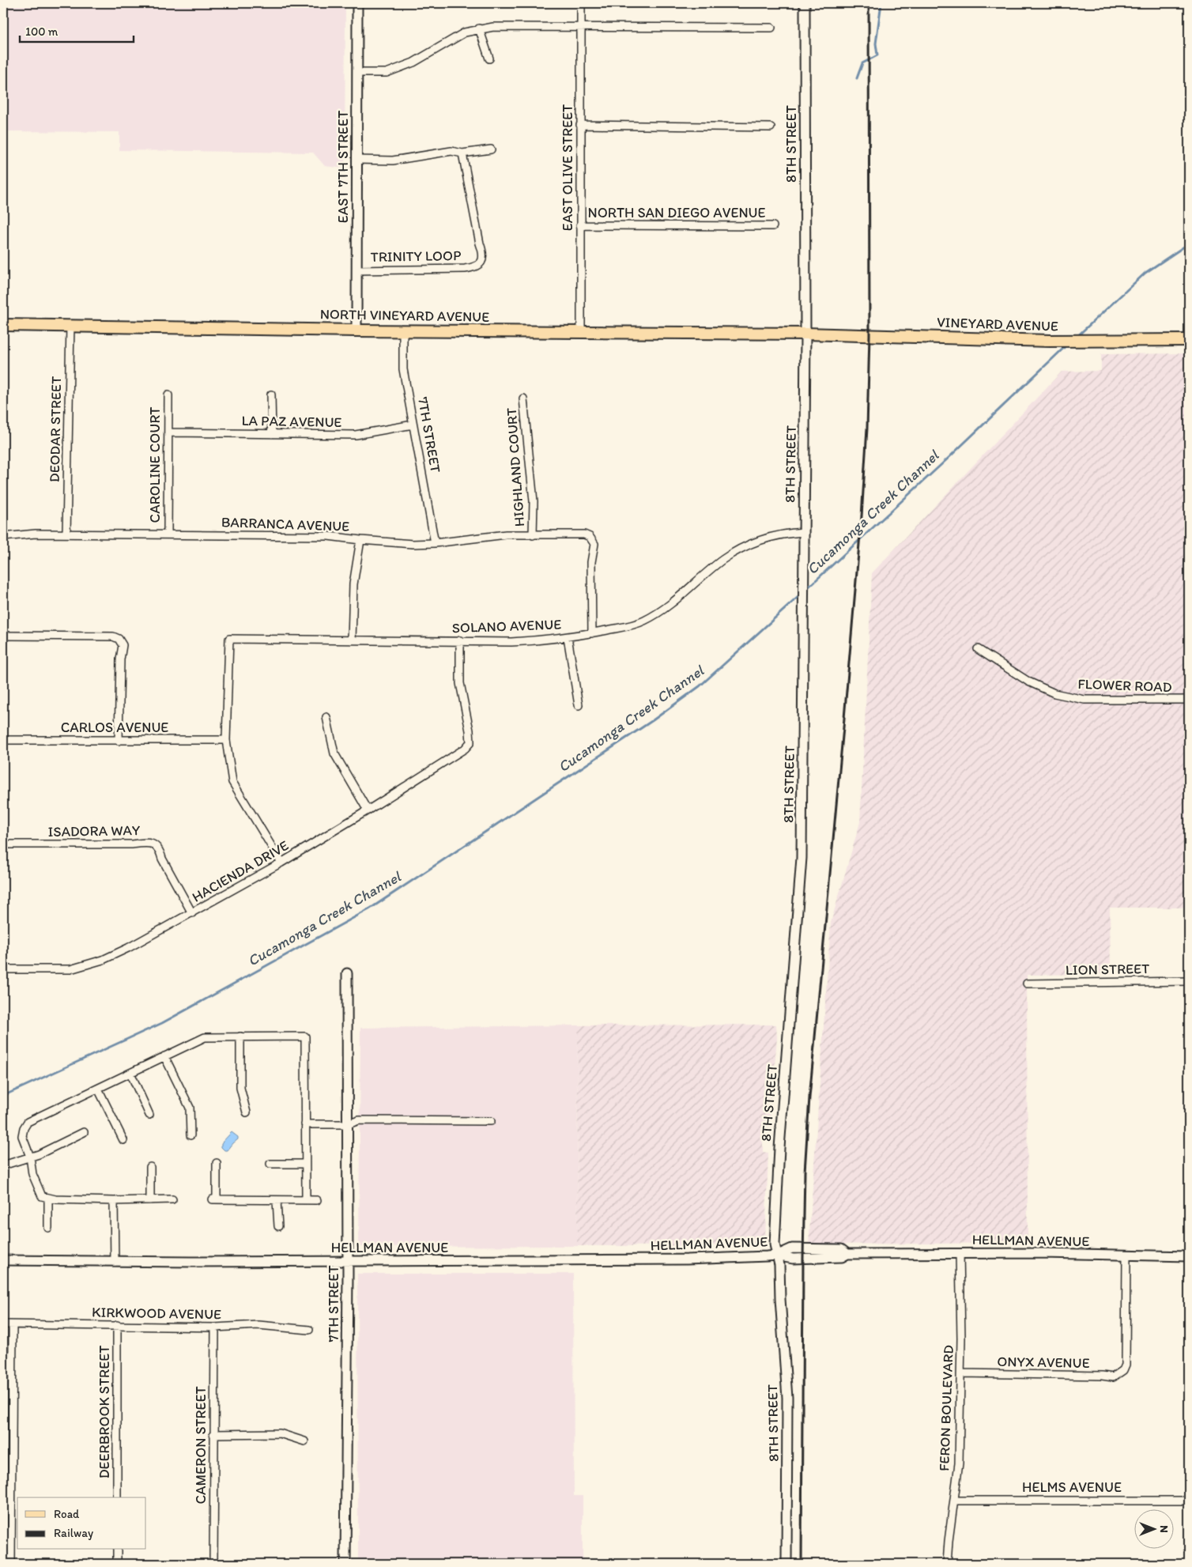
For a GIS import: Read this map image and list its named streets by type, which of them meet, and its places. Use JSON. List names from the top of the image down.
{
  "streets": {
    "main road": ["NORTH VINEYARD AVENUE", "VINEYARD AVENUE"],
    "street": [
      "8TH STREET",
      "EAST 7TH STREET",
      "EAST OLIVE STREET",
      "NORTH SAN DIEGO AVENUE",
      "TRINITY LOOP",
      "LA PAZ AVENUE",
      "DEODAR STREET",
      "7TH STREET",
      "CAROLINE COURT",
      "HIGHLAND COURT",
      "BARRANCA AVENUE",
      "SOLANO AVENUE",
      "FLOWER ROAD",
      "CARLOS AVENUE",
      "ISADORA WAY",
      "HACIENDA DRIVE",
      "LION STREET",
      "HELLMAN AVENUE",
      "KIRKWOOD AVENUE",
      "ONYX AVENUE",
      "FERON BOULEVARD",
      "DEERBROOK STREET",
      "CAMERON STREET",
      "HELMS AVENUE"
    ]
  },
  "crossings": [
    ["8TH STREET", "NORTH VINEYARD AVENUE"],
    ["8TH STREET", "VINEYARD AVENUE"],
    ["8TH STREET", "SOLANO AVENUE"],
    ["8TH STREET", "HELLMAN AVENUE"],
    ["EAST 7TH STREET", "TRINITY LOOP"],
    ["EAST 7TH STREET", "NORTH VINEYARD AVENUE"],
    ["EAST OLIVE STREET", "NORTH SAN DIEGO AVENUE"],
    ["EAST OLIVE STREET", "NORTH VINEYARD AVENUE"],
    ["NORTH VINEYARD AVENUE", "VINEYARD AVENUE"],
    ["NORTH VINEYARD AVENUE", "DEODAR STREET"],
    ["NORTH VINEYARD AVENUE", "7TH STREET"],
    ["LA PAZ AVENUE", "7TH STREET"],
    ["LA PAZ AVENUE", "CAROLINE COURT"],
    ["DEODAR STREET", "BARRANCA AVENUE"],
    ["7TH STREET", "BARRANCA AVENUE"],
    ["7TH STREET", "HELLMAN AVENUE"],
    ["CAROLINE COURT", "BARRANCA AVENUE"],
    ["HIGHLAND COURT", "BARRANCA AVENUE"],
    ["BARRANCA AVENUE", "SOLANO AVENUE"],
    ["SOLANO AVENUE", "CARLOS AVENUE"],
    ["SOLANO AVENUE", "HACIENDA DRIVE"],
    ["ISADORA WAY", "HACIENDA DRIVE"],
    ["HELLMAN AVENUE", "ONYX AVENUE"],
    ["HELLMAN AVENUE", "FERON BOULEVARD"],
    ["KIRKWOOD AVENUE", "DEERBROOK STREET"],
    ["KIRKWOOD AVENUE", "CAMERON STREET"],
    ["ONYX AVENUE", "FERON BOULEVARD"],
    ["FERON BOULEVARD", "HELMS AVENUE"]
  ],
  "water": ["Cucamonga Creek Channel"],
  "legend": ["Road", "Railway"],
  "scale_bar": "100 m",
  "north": "right"
}
